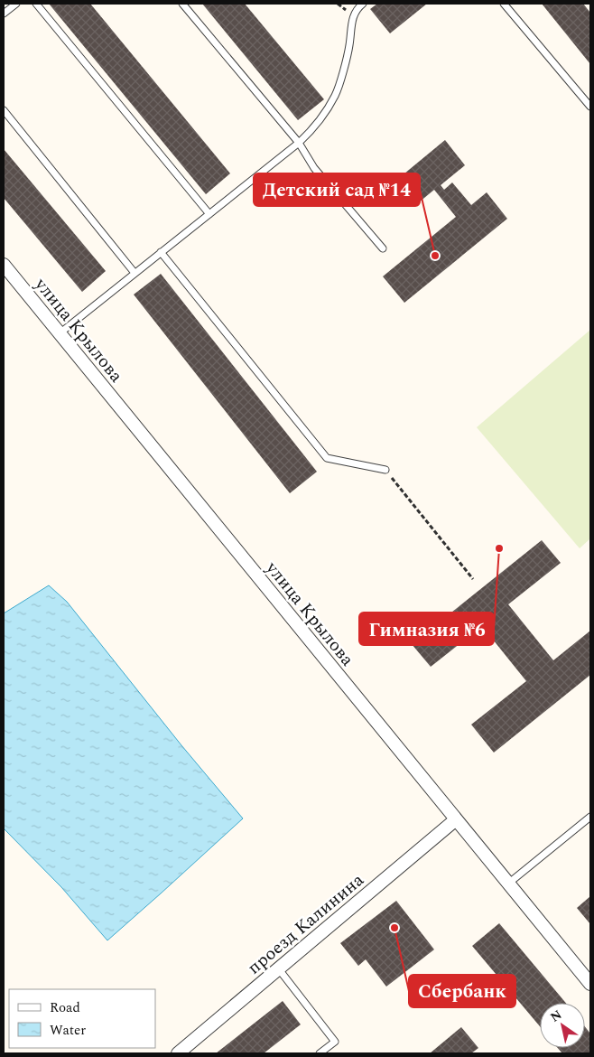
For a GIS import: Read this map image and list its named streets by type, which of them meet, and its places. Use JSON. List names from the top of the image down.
{
  "streets": {
    "street": ["улица Крылова", "проезд Калинина"]
  },
  "crossings": [
    ["улица Крылова", "проезд Калинина"]
  ],
  "places": ["Детский сад №14", "Гимназия №6", "Сбербанк"],
  "legend": ["Road", "Water"],
  "north": "top left"
}
